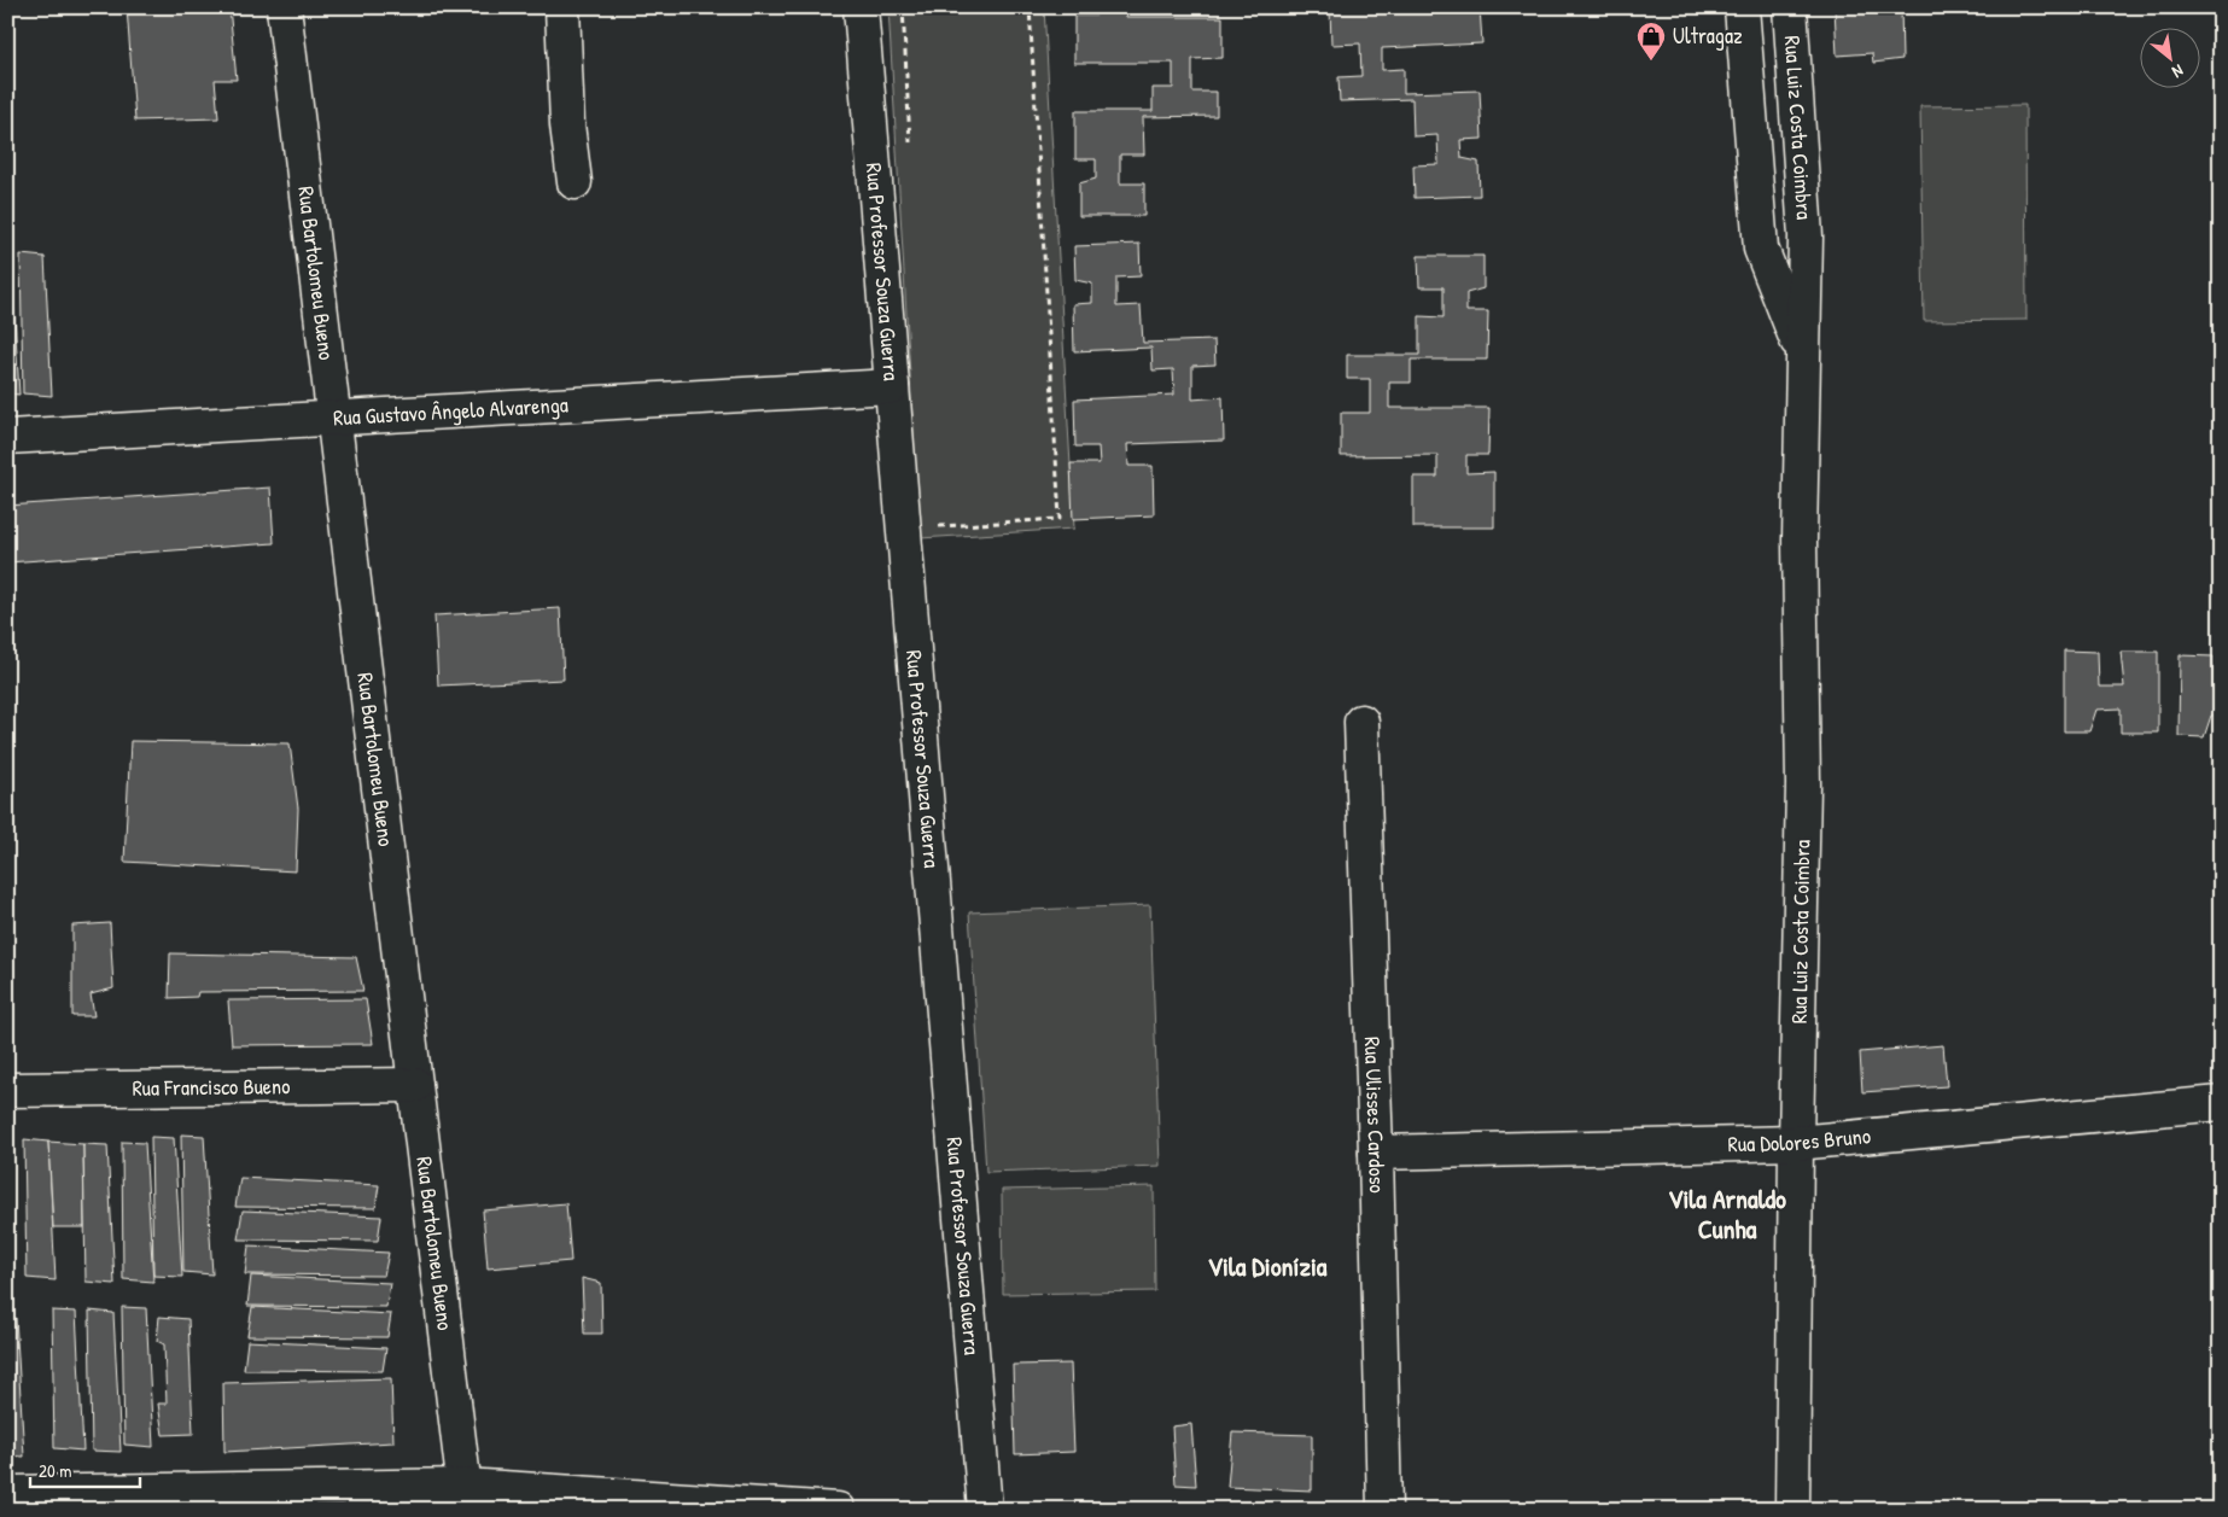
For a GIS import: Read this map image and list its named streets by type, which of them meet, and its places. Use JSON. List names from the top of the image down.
{
  "streets": {
    "street": [
      "Rua Luiz Costa Coimbra",
      "Rua Professor Souza Guerra",
      "Rua Bartolomeu Bueno",
      "Rua Gustavo Ângelo Alvarenga",
      "Rua Francisco Bueno",
      "Rua Ulisses Cardoso",
      "Rua Dolores Bruno"
    ]
  },
  "crossings": [
    ["Rua Luiz Costa Coimbra", "Rua Dolores Bruno"],
    ["Rua Professor Souza Guerra", "Rua Gustavo Ângelo Alvarenga"],
    ["Rua Bartolomeu Bueno", "Rua Gustavo Ângelo Alvarenga"],
    ["Rua Bartolomeu Bueno", "Rua Francisco Bueno"],
    ["Rua Ulisses Cardoso", "Rua Dolores Bruno"]
  ],
  "districts": ["Vila Arnaldo Cunha", "Vila Dionízia"],
  "places": {
    "shop": ["Ultragaz"]
  },
  "scale_bar": "20 m",
  "north": "bottom right"
}
